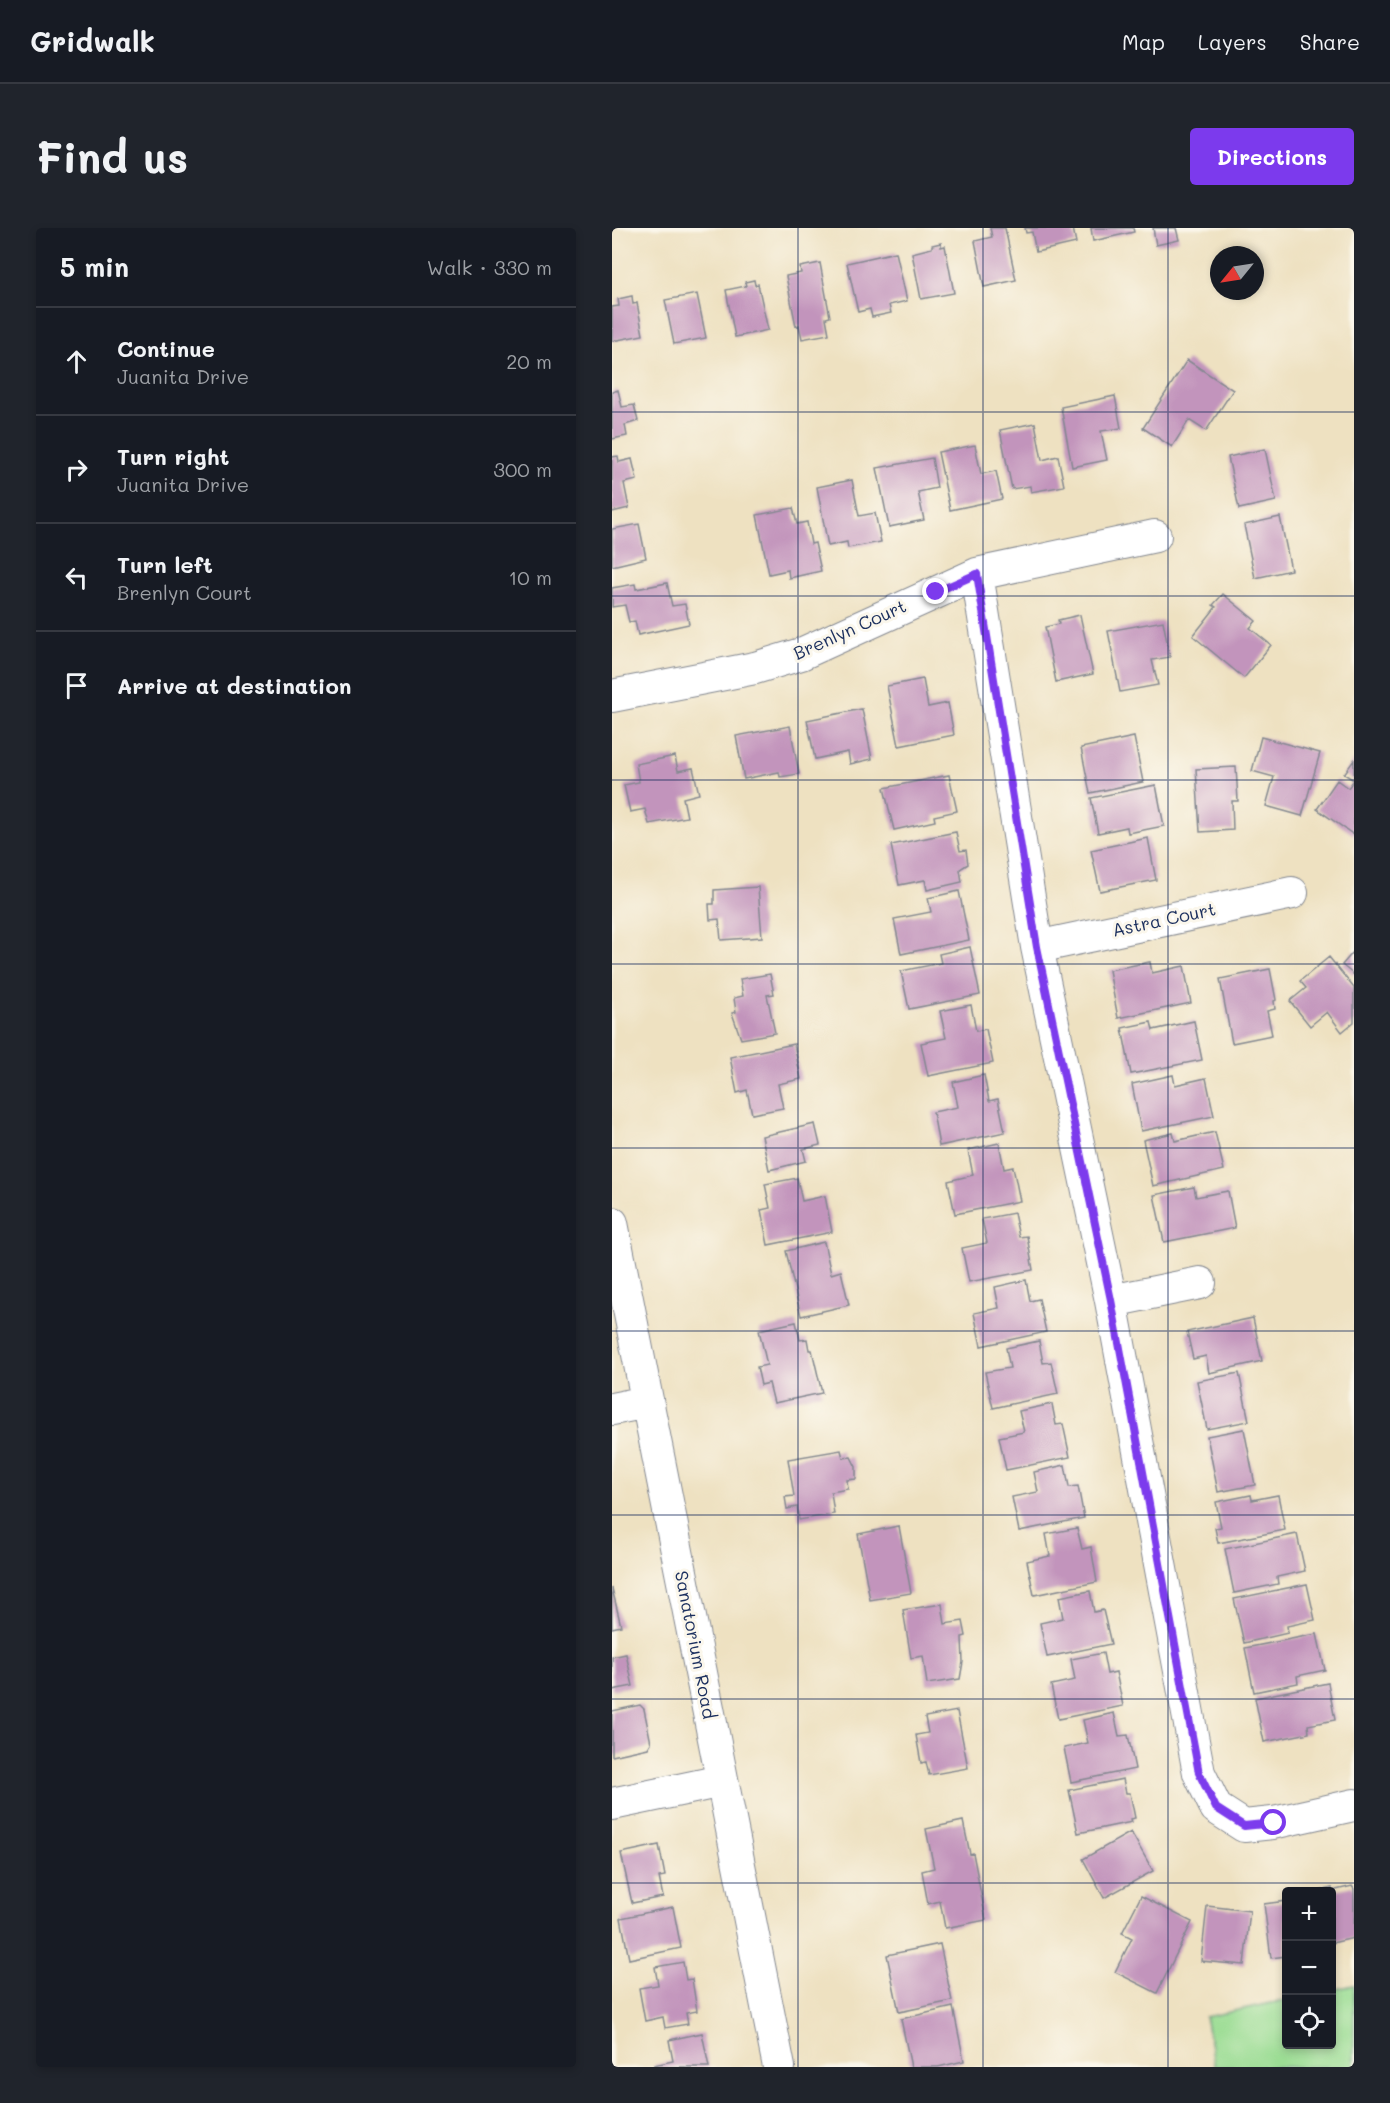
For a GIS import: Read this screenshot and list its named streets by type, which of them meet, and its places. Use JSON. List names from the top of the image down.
{
  "streets": {
    "street": ["Brenlyn Court", "Astra Court", "Sanatorium Road"]
  },
  "north": "bottom left",
  "page": {
    "header": "Gridwalk",
    "nav": ["Map", "Layers", "Share"],
    "buttons": "Directions",
    "title": "Find us",
    "heading": ["5 min", "Walk · 330 m"],
    "list": [
      ["Continue", "Juanita Drive", "20 m"],
      ["Turn right", "Juanita Drive", "300 m"],
      ["Turn left", "Brenlyn Court", "10 m"],
      "Arrive at destination"
    ],
    "map_buttons": ["+", "−"]
  }
}
